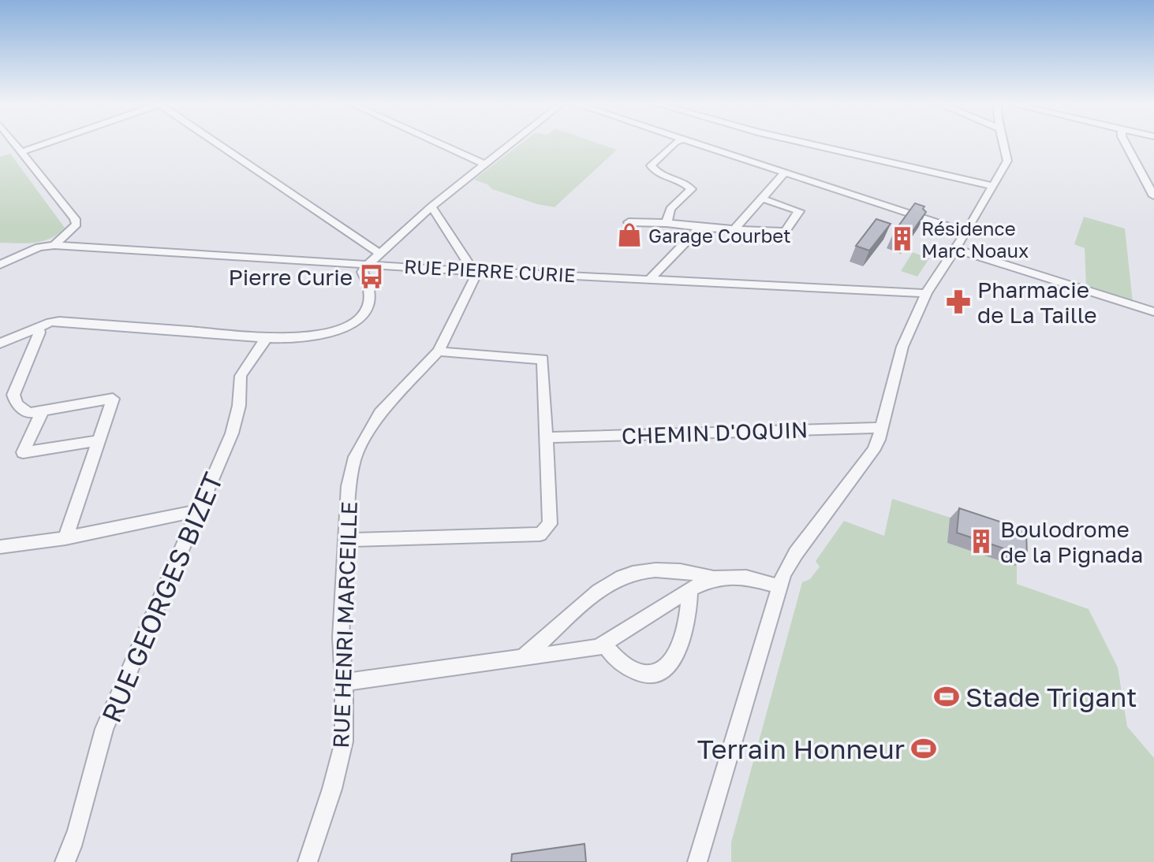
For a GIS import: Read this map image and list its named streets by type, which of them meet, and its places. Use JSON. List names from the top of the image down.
{
  "streets": {
    "street": [
      "RUE PIERRE CURIE",
      "CHEMIN D'OQUIN",
      "RUE GEORGES BIZET",
      "RUE HENRI MARCEILLE"
    ]
  },
  "crossings": [
    ["RUE PIERRE CURIE", "RUE HENRI MARCEILLE"]
  ],
  "places": {
    "shop": ["Garage Courbet"],
    "building": ["Résidence Marc Noaux", "Boulodrome de la Pignada"],
    "bus stop": ["Pierre Curie"],
    "pharmacy": ["Pharmacie de La Taille"],
    "sports": ["Stade Trigant", "Terrain Honneur"]
  }
}
